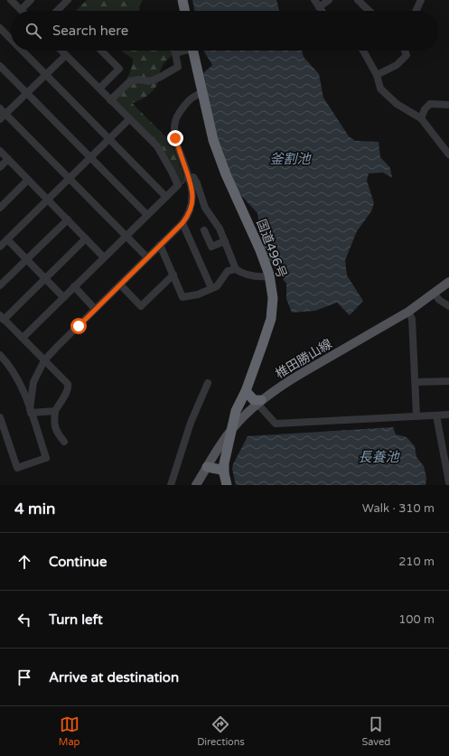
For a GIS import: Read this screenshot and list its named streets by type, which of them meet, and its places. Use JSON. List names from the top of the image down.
{
  "streets": {
    "highway": ["国道496号"],
    "main road": ["椎田勝山線"]
  },
  "crossings": [
    ["国道496号", "椎田勝山線"]
  ],
  "water": ["釜割池", "長養池"],
  "page": {
    "search": "Search here",
    "heading": ["4 min", "Walk · 310 m"],
    "list": [
      ["Continue", "210 m"],
      ["Turn left", "100 m"],
      "Arrive at destination"
    ],
    "nav": ["Map", "Directions", "Saved"]
  }
}
